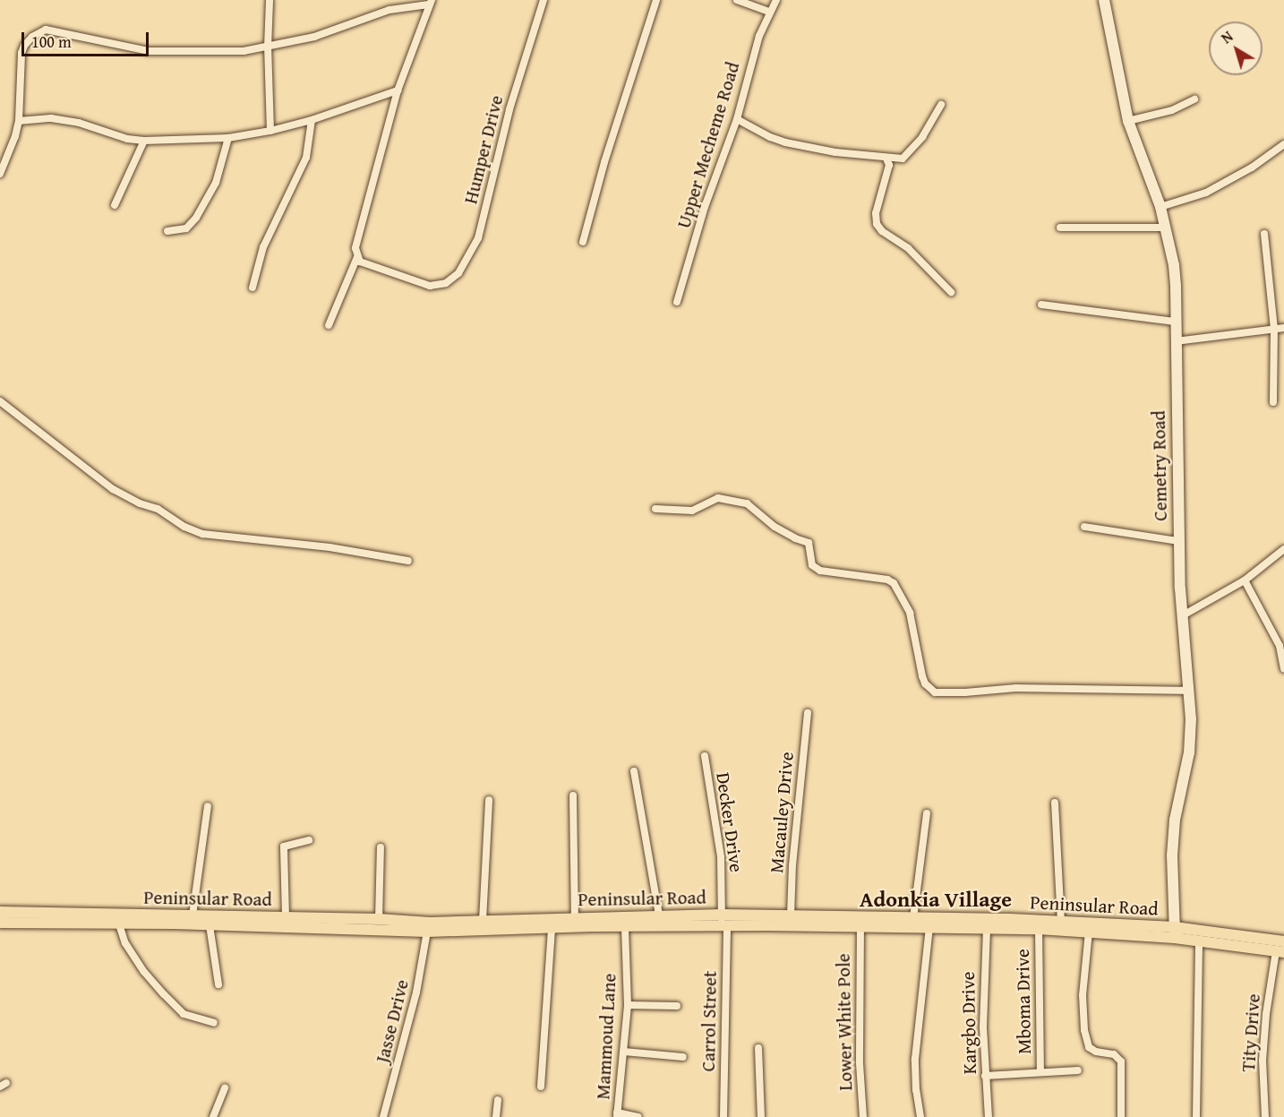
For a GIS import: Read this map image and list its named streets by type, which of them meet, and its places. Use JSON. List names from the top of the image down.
{
  "streets": {
    "main road": ["Peninsular Road"],
    "street": [
      "Upper Mecheme Road",
      "Humper Drive",
      "Cemetry Road",
      "Macauley Drive",
      "Decker Drive",
      "Mboma Drive",
      "Jasse Drive",
      "Carrol Street",
      "Lower White Pole",
      "Kargbo Drive",
      "Tity Drive",
      "Mammoud Lane"
    ]
  },
  "crossings": [
    ["Cemetry Road", "Peninsular Road"],
    ["Macauley Drive", "Peninsular Road"],
    ["Decker Drive", "Peninsular Road"],
    ["Decker Drive", "Carrol Street"],
    ["Peninsular Road", "Mboma Drive"],
    ["Peninsular Road", "Jasse Drive"],
    ["Peninsular Road", "Carrol Street"],
    ["Peninsular Road", "Lower White Pole"],
    ["Peninsular Road", "Kargbo Drive"],
    ["Peninsular Road", "Tity Drive"],
    ["Peninsular Road", "Mammoud Lane"]
  ],
  "districts": ["Adonkia Village"],
  "scale_bar": "100 m",
  "north": "top left"
}
